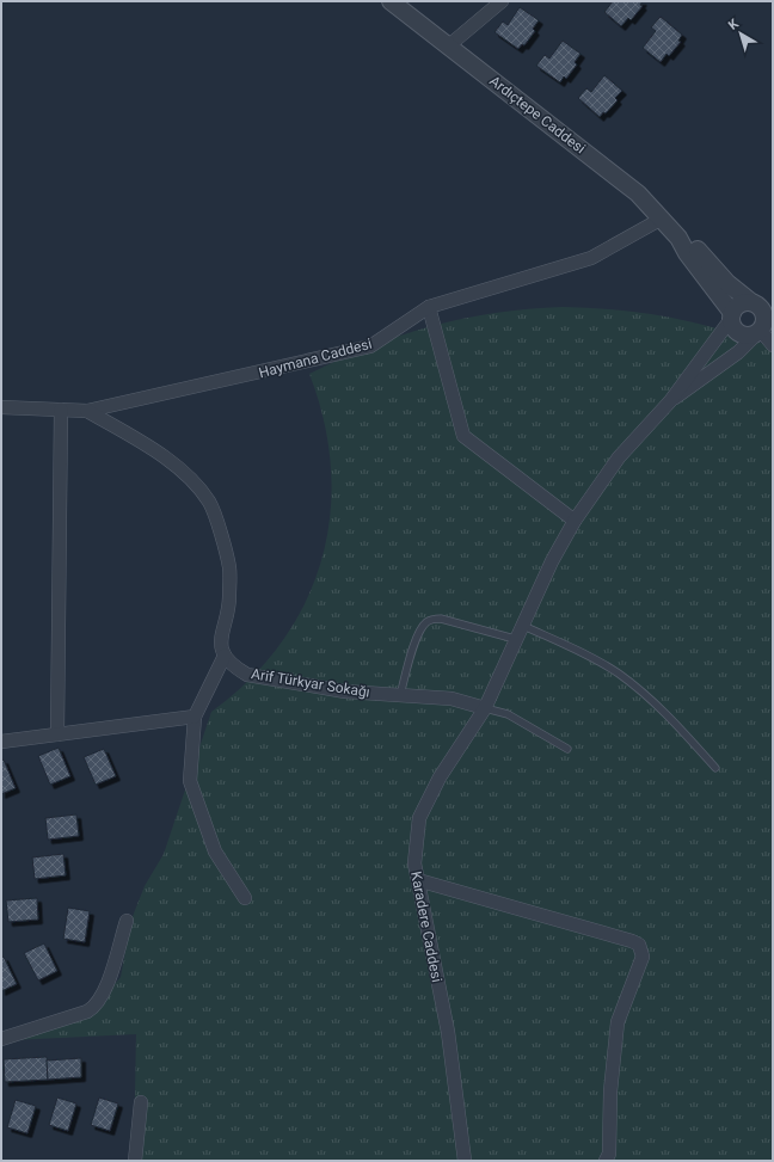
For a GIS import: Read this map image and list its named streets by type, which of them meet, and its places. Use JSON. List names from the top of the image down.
{
  "streets": {
    "street": [
      "Ardıçtepe Caddesi",
      "Haymana Caddesi",
      "Arif Türkyar Sokağı",
      "Karadere Caddesi"
    ]
  },
  "crossings": [
    ["Ardıçtepe Caddesi", "Haymana Caddesi"],
    ["Arif Türkyar Sokağı", "Karadere Caddesi"]
  ],
  "north": "top left"
}
